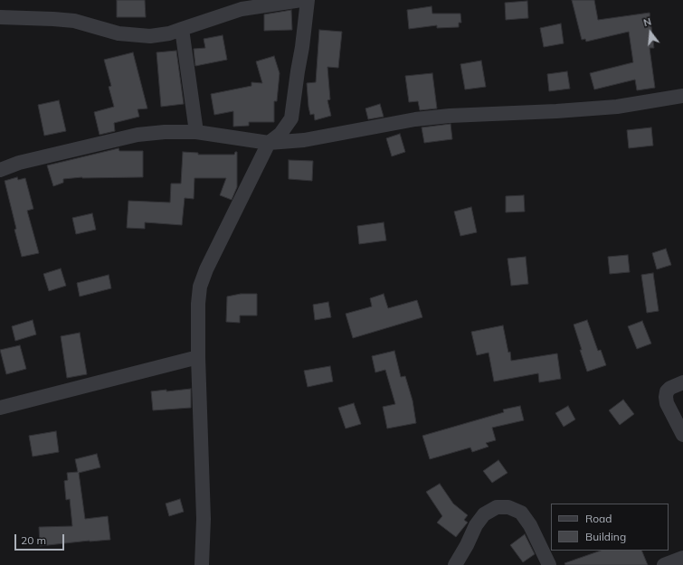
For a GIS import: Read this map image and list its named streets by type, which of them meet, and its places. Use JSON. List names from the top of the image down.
{
  "legend": ["Road", "Building"],
  "scale_bar": "20 m",
  "north": "top"
}
